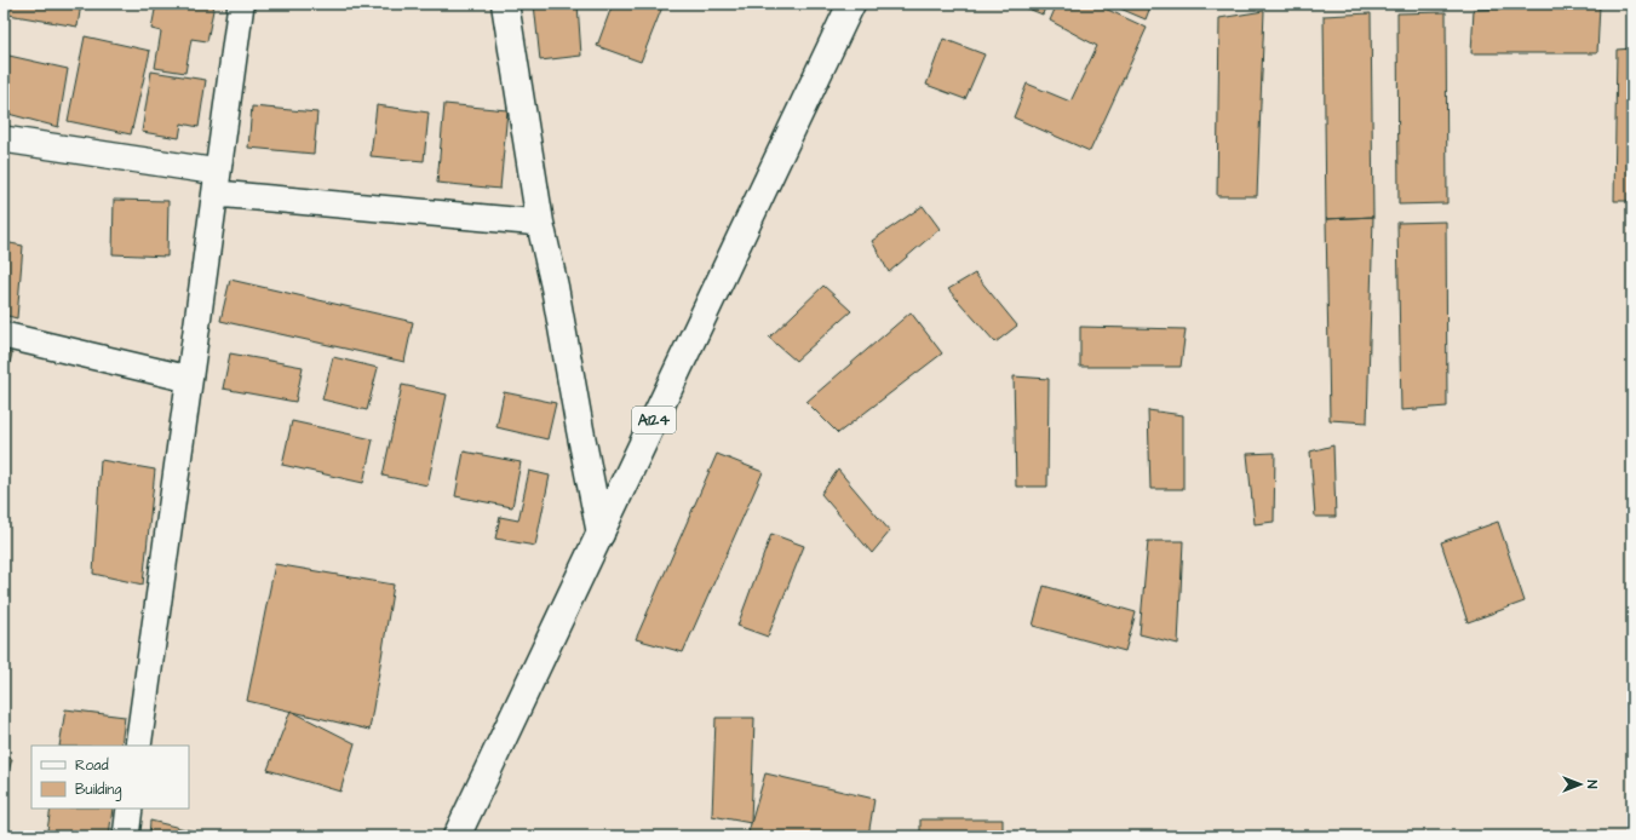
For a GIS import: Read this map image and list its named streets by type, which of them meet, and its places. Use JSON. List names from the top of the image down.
{
  "streets": {
    "main road": ["A124"]
  },
  "legend": ["Road", "Building"],
  "north": "right"
}
